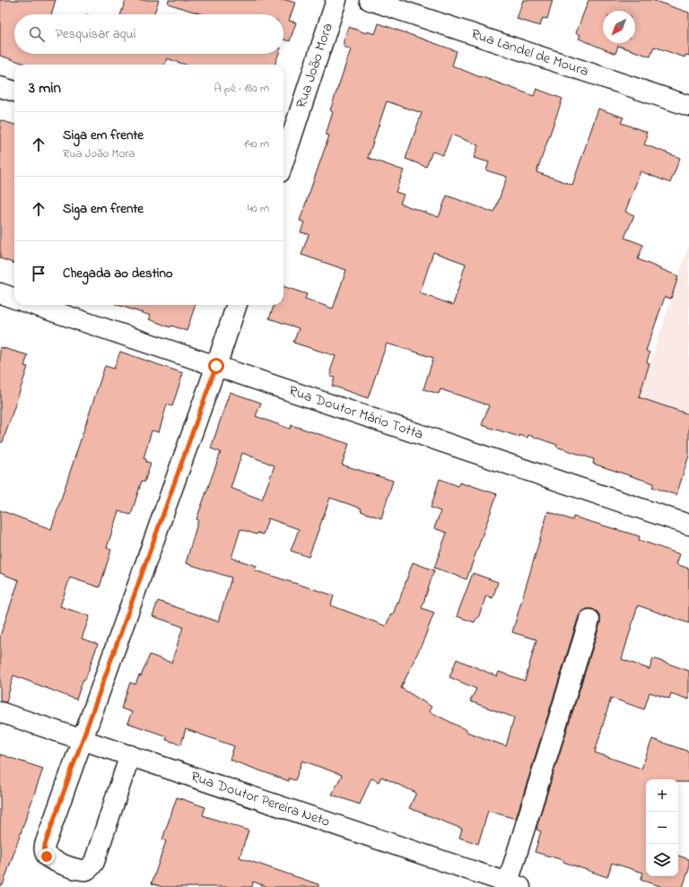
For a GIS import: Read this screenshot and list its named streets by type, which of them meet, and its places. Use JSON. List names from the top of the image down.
{
  "streets": {
    "street": [
      "Rua Landel de Moura",
      "Rua João Mora",
      "Rua Doutor Mário Totta",
      "Rua Doutor Pereira Neto"
    ]
  },
  "north": "bottom left",
  "page": {
    "search": "Pesquisar aqui",
    "heading": ["3 min", "A pé · 180 m"],
    "list": [
      ["Siga em frente", "Rua João Mora", "140 m"],
      ["Siga em frente", "40 m"],
      "Chegada ao destino"
    ],
    "map_buttons": ["+", "−"]
  }
}
